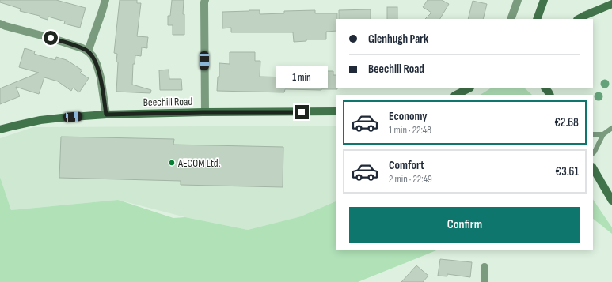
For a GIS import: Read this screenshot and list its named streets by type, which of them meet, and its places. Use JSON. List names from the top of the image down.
{
  "streets": {
    "street": ["Beechill Road"]
  },
  "places": ["AECOM Ltd."],
  "page": {
    "banner": ["Glenhugh Park", "Beechill Road"],
    "bubble": "1 min",
    "list": [
      {
        "name": "Economy",
        "note": "1 min · 22:48",
        "value": "€2.68"
      },
      {
        "name": "Comfort",
        "note": "2 min · 22:49",
        "value": "€3.61"
      }
    ],
    "buttons": "Confirm"
  }
}
